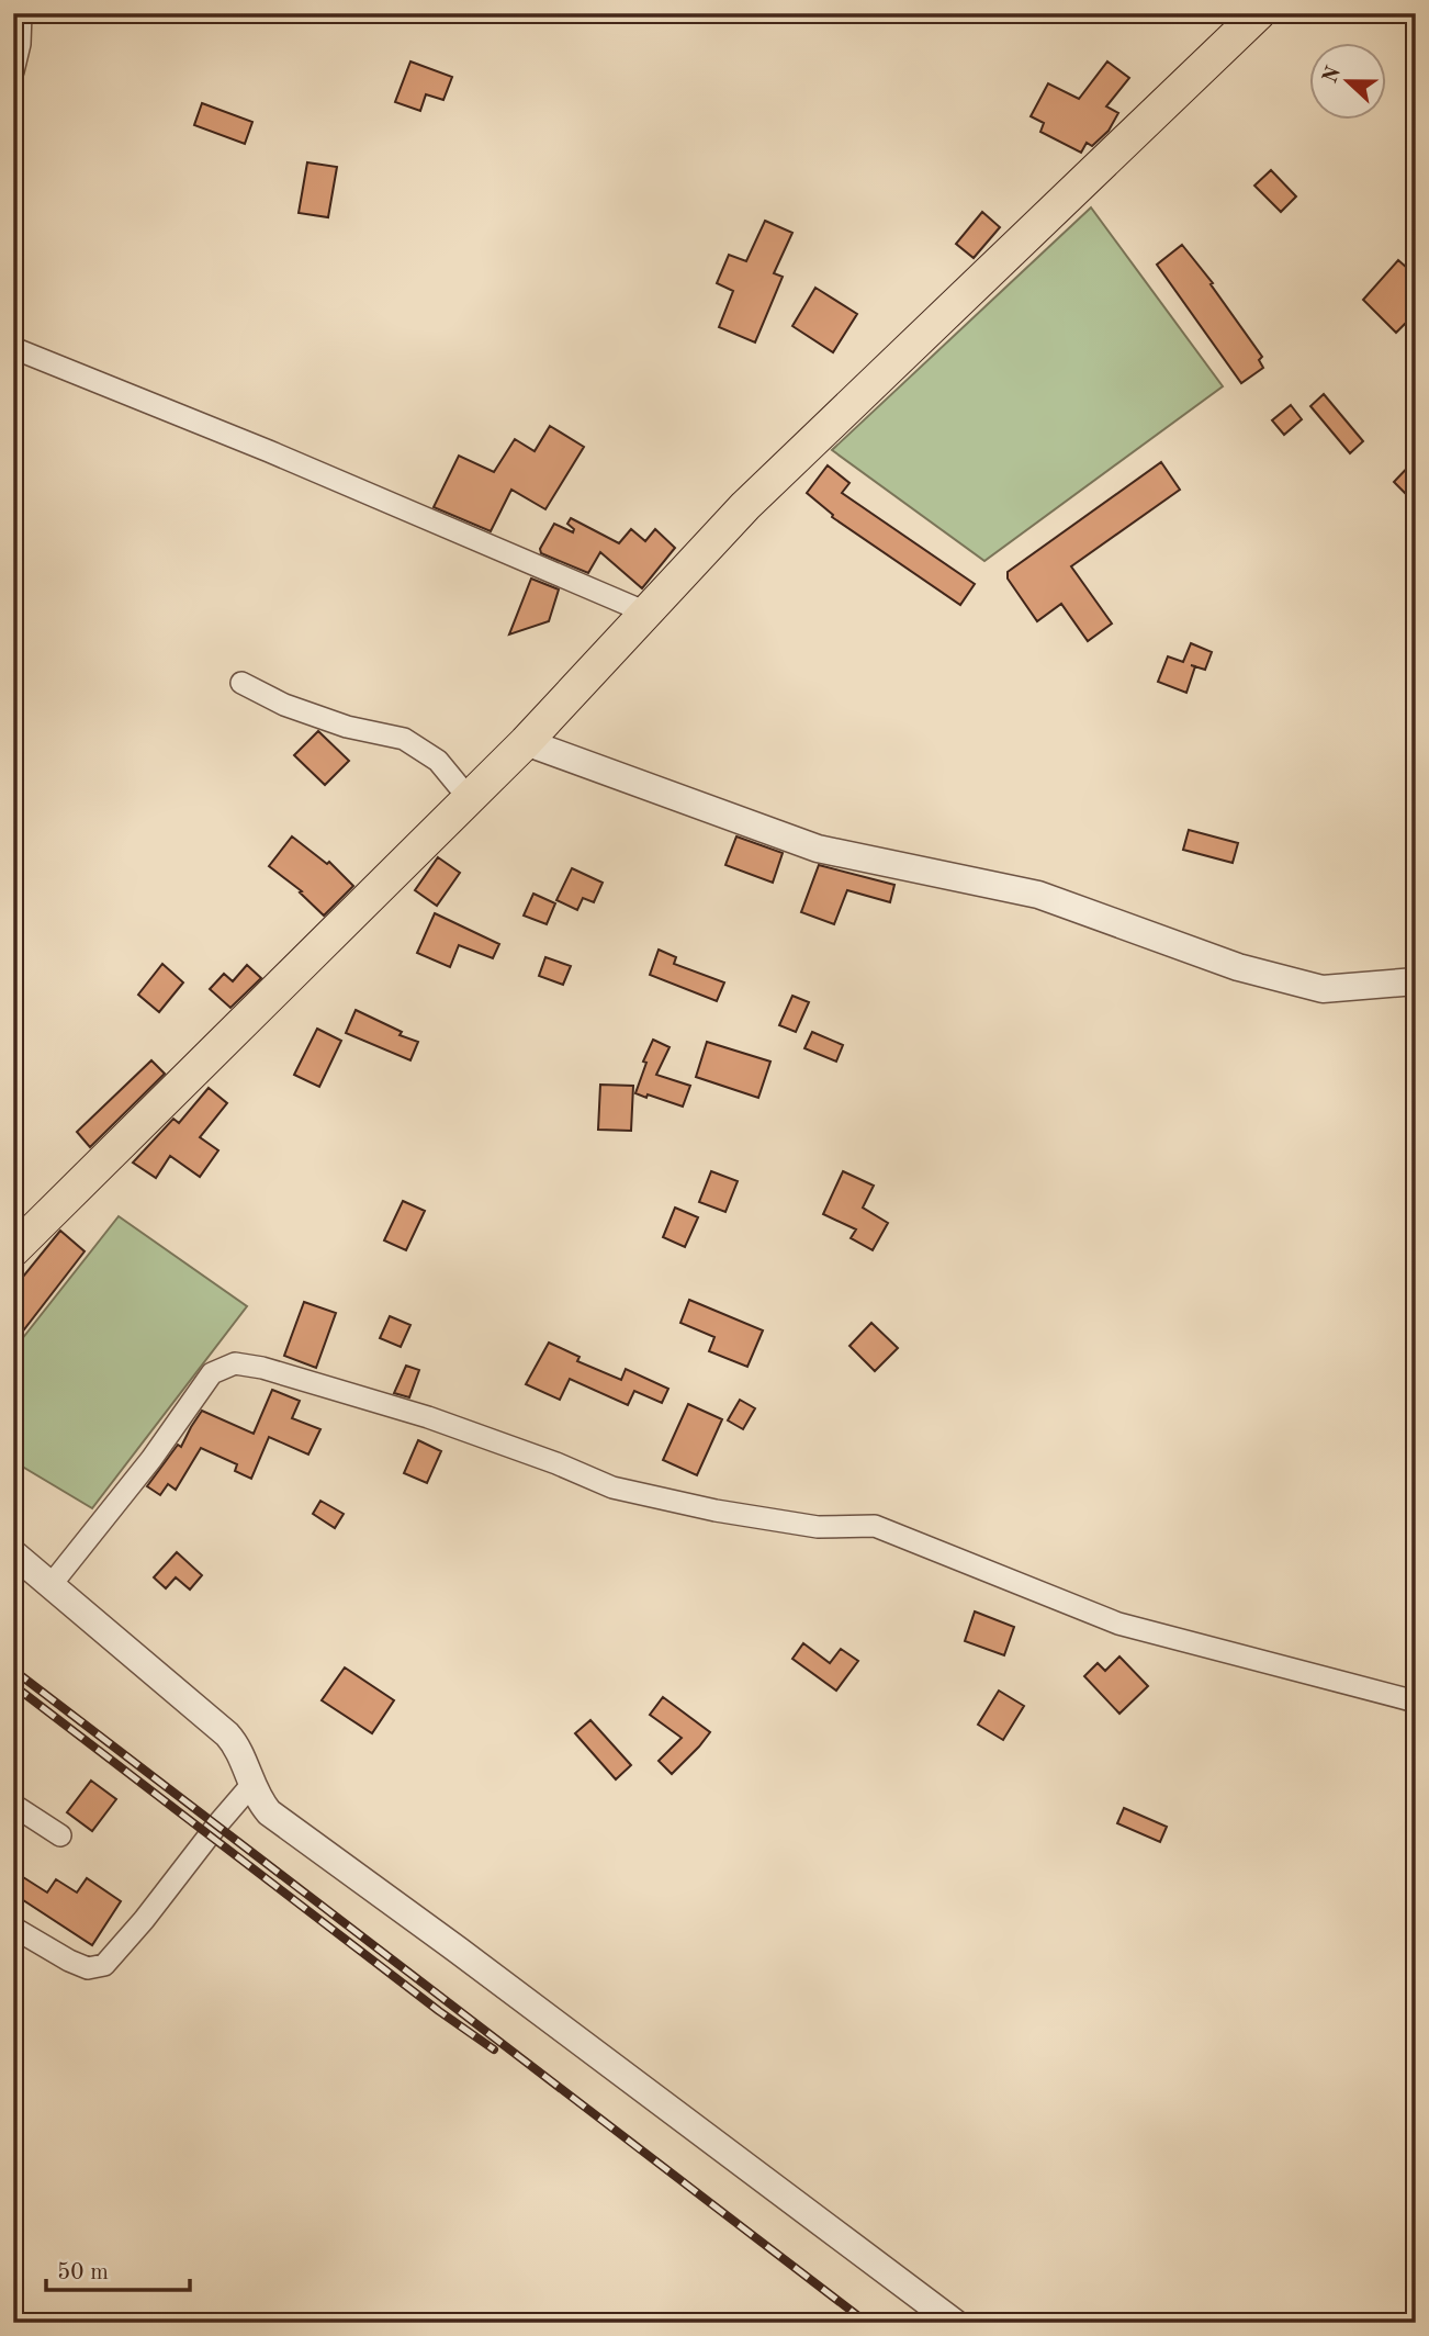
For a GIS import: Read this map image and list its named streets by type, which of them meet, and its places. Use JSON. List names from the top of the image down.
{
  "scale_bar": "50 m",
  "north": "left"
}
